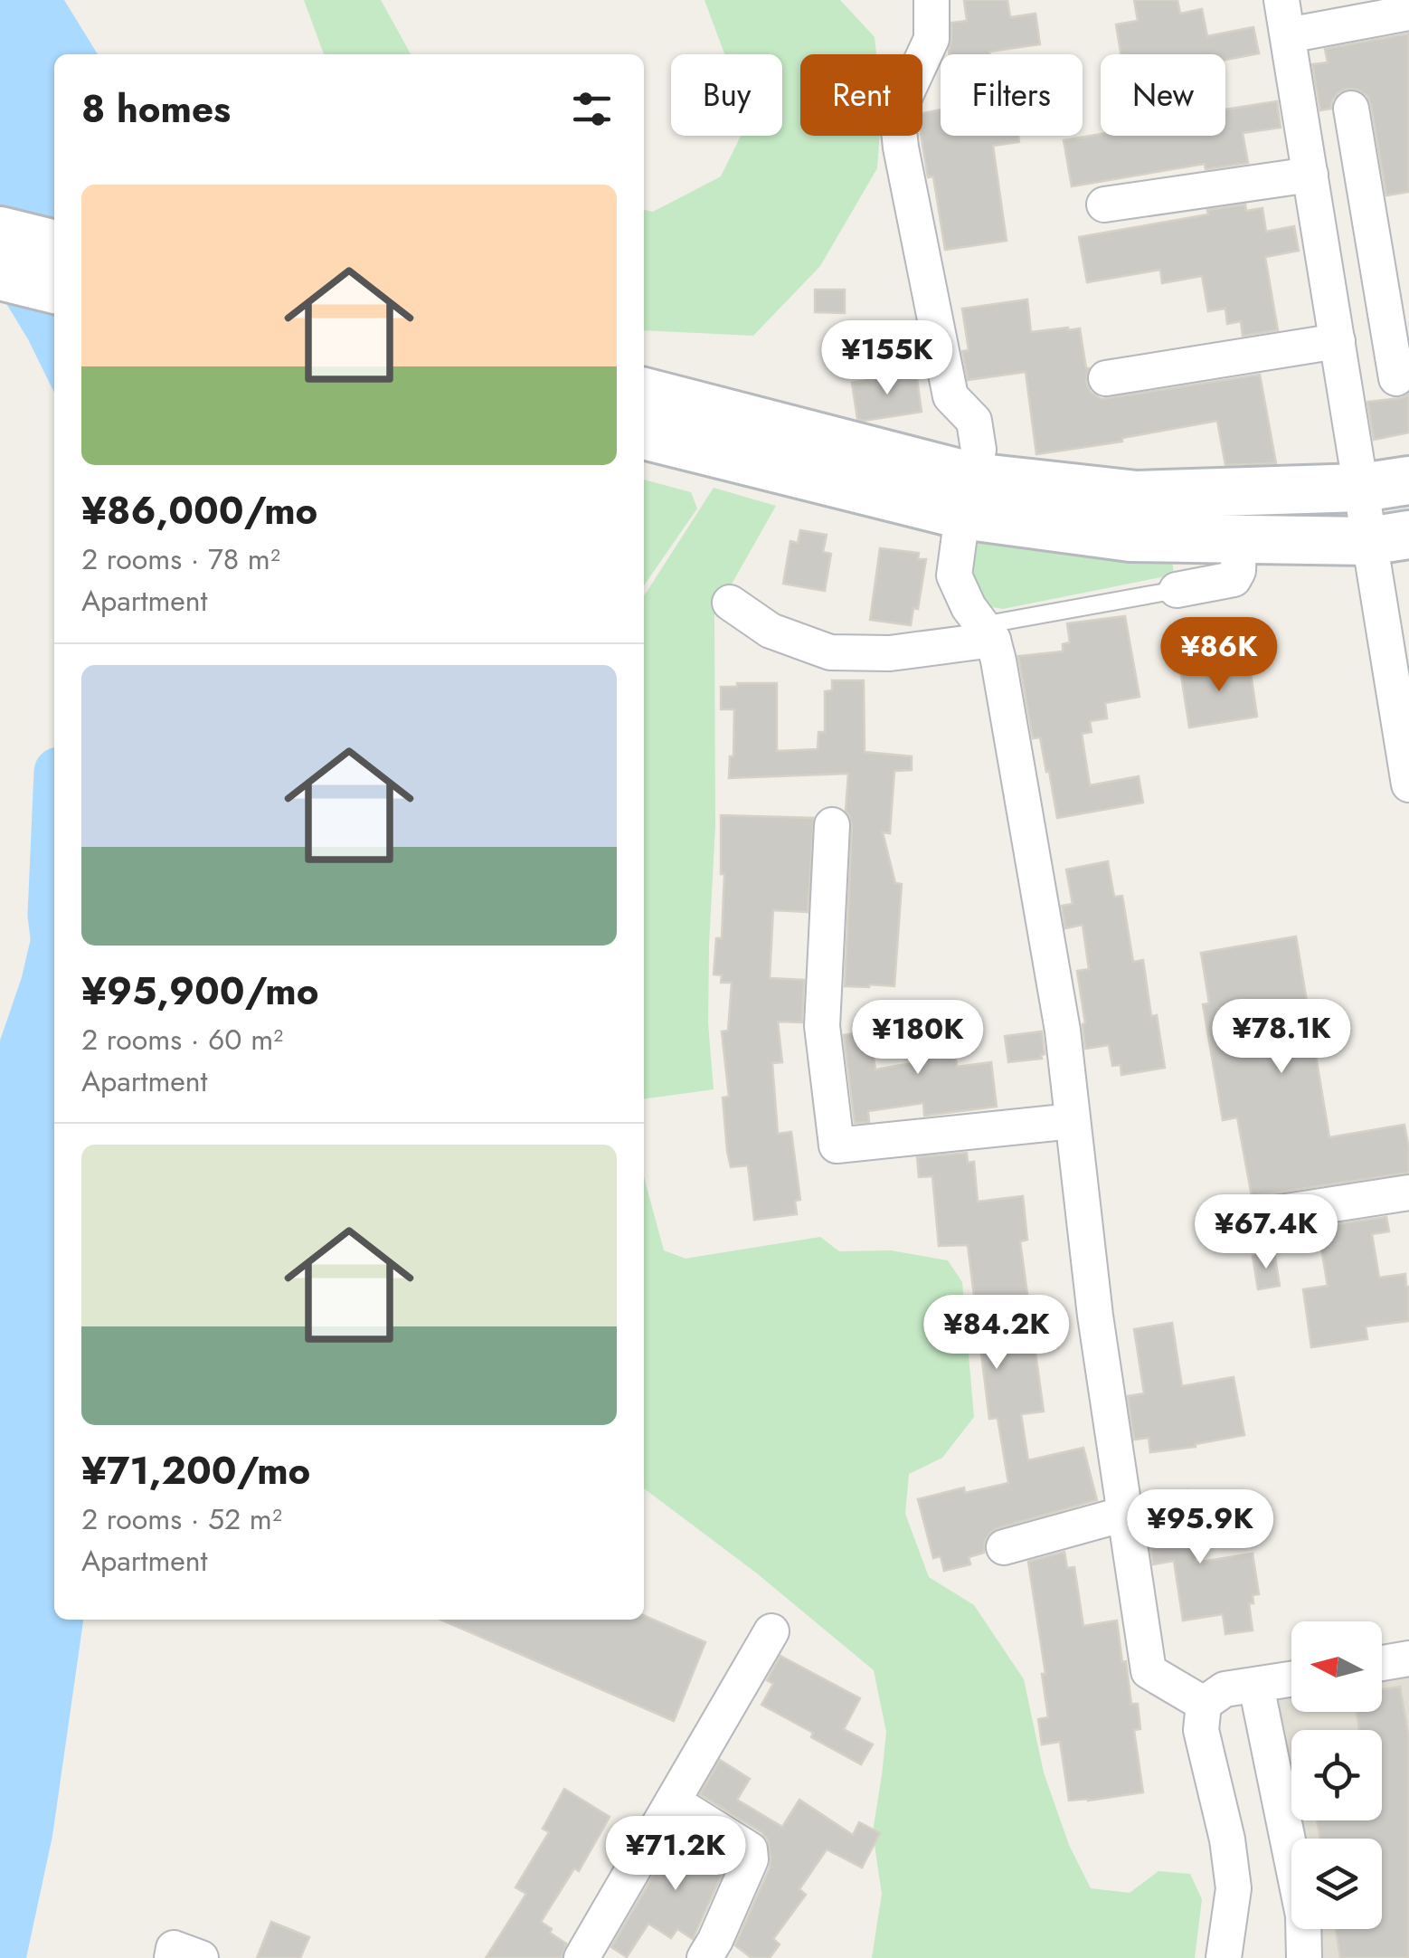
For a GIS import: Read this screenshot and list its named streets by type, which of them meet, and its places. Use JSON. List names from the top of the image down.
{
  "north": "left",
  "page": {
    "chip": [
      "Buy",
      "Rent",
      "Filters",
      "New"
    ],
    "heading": "8 homes",
    "list": [
      {
        "name": "¥86,000/mo",
        "note": "2 rooms · 78 m² · Apartment"
      },
      {
        "name": "¥95,900/mo",
        "note": "2 rooms · 60 m² · Apartment"
      },
      {
        "name": "¥71,200/mo",
        "note": "2 rooms · 52 m² · Apartment"
      }
    ],
    "price": [
      "¥155K",
      "¥86K",
      "¥78.1K",
      "¥180K",
      "¥67.4K",
      "¥84.2K",
      "¥95.9K",
      "¥71.2K"
    ]
  }
}
